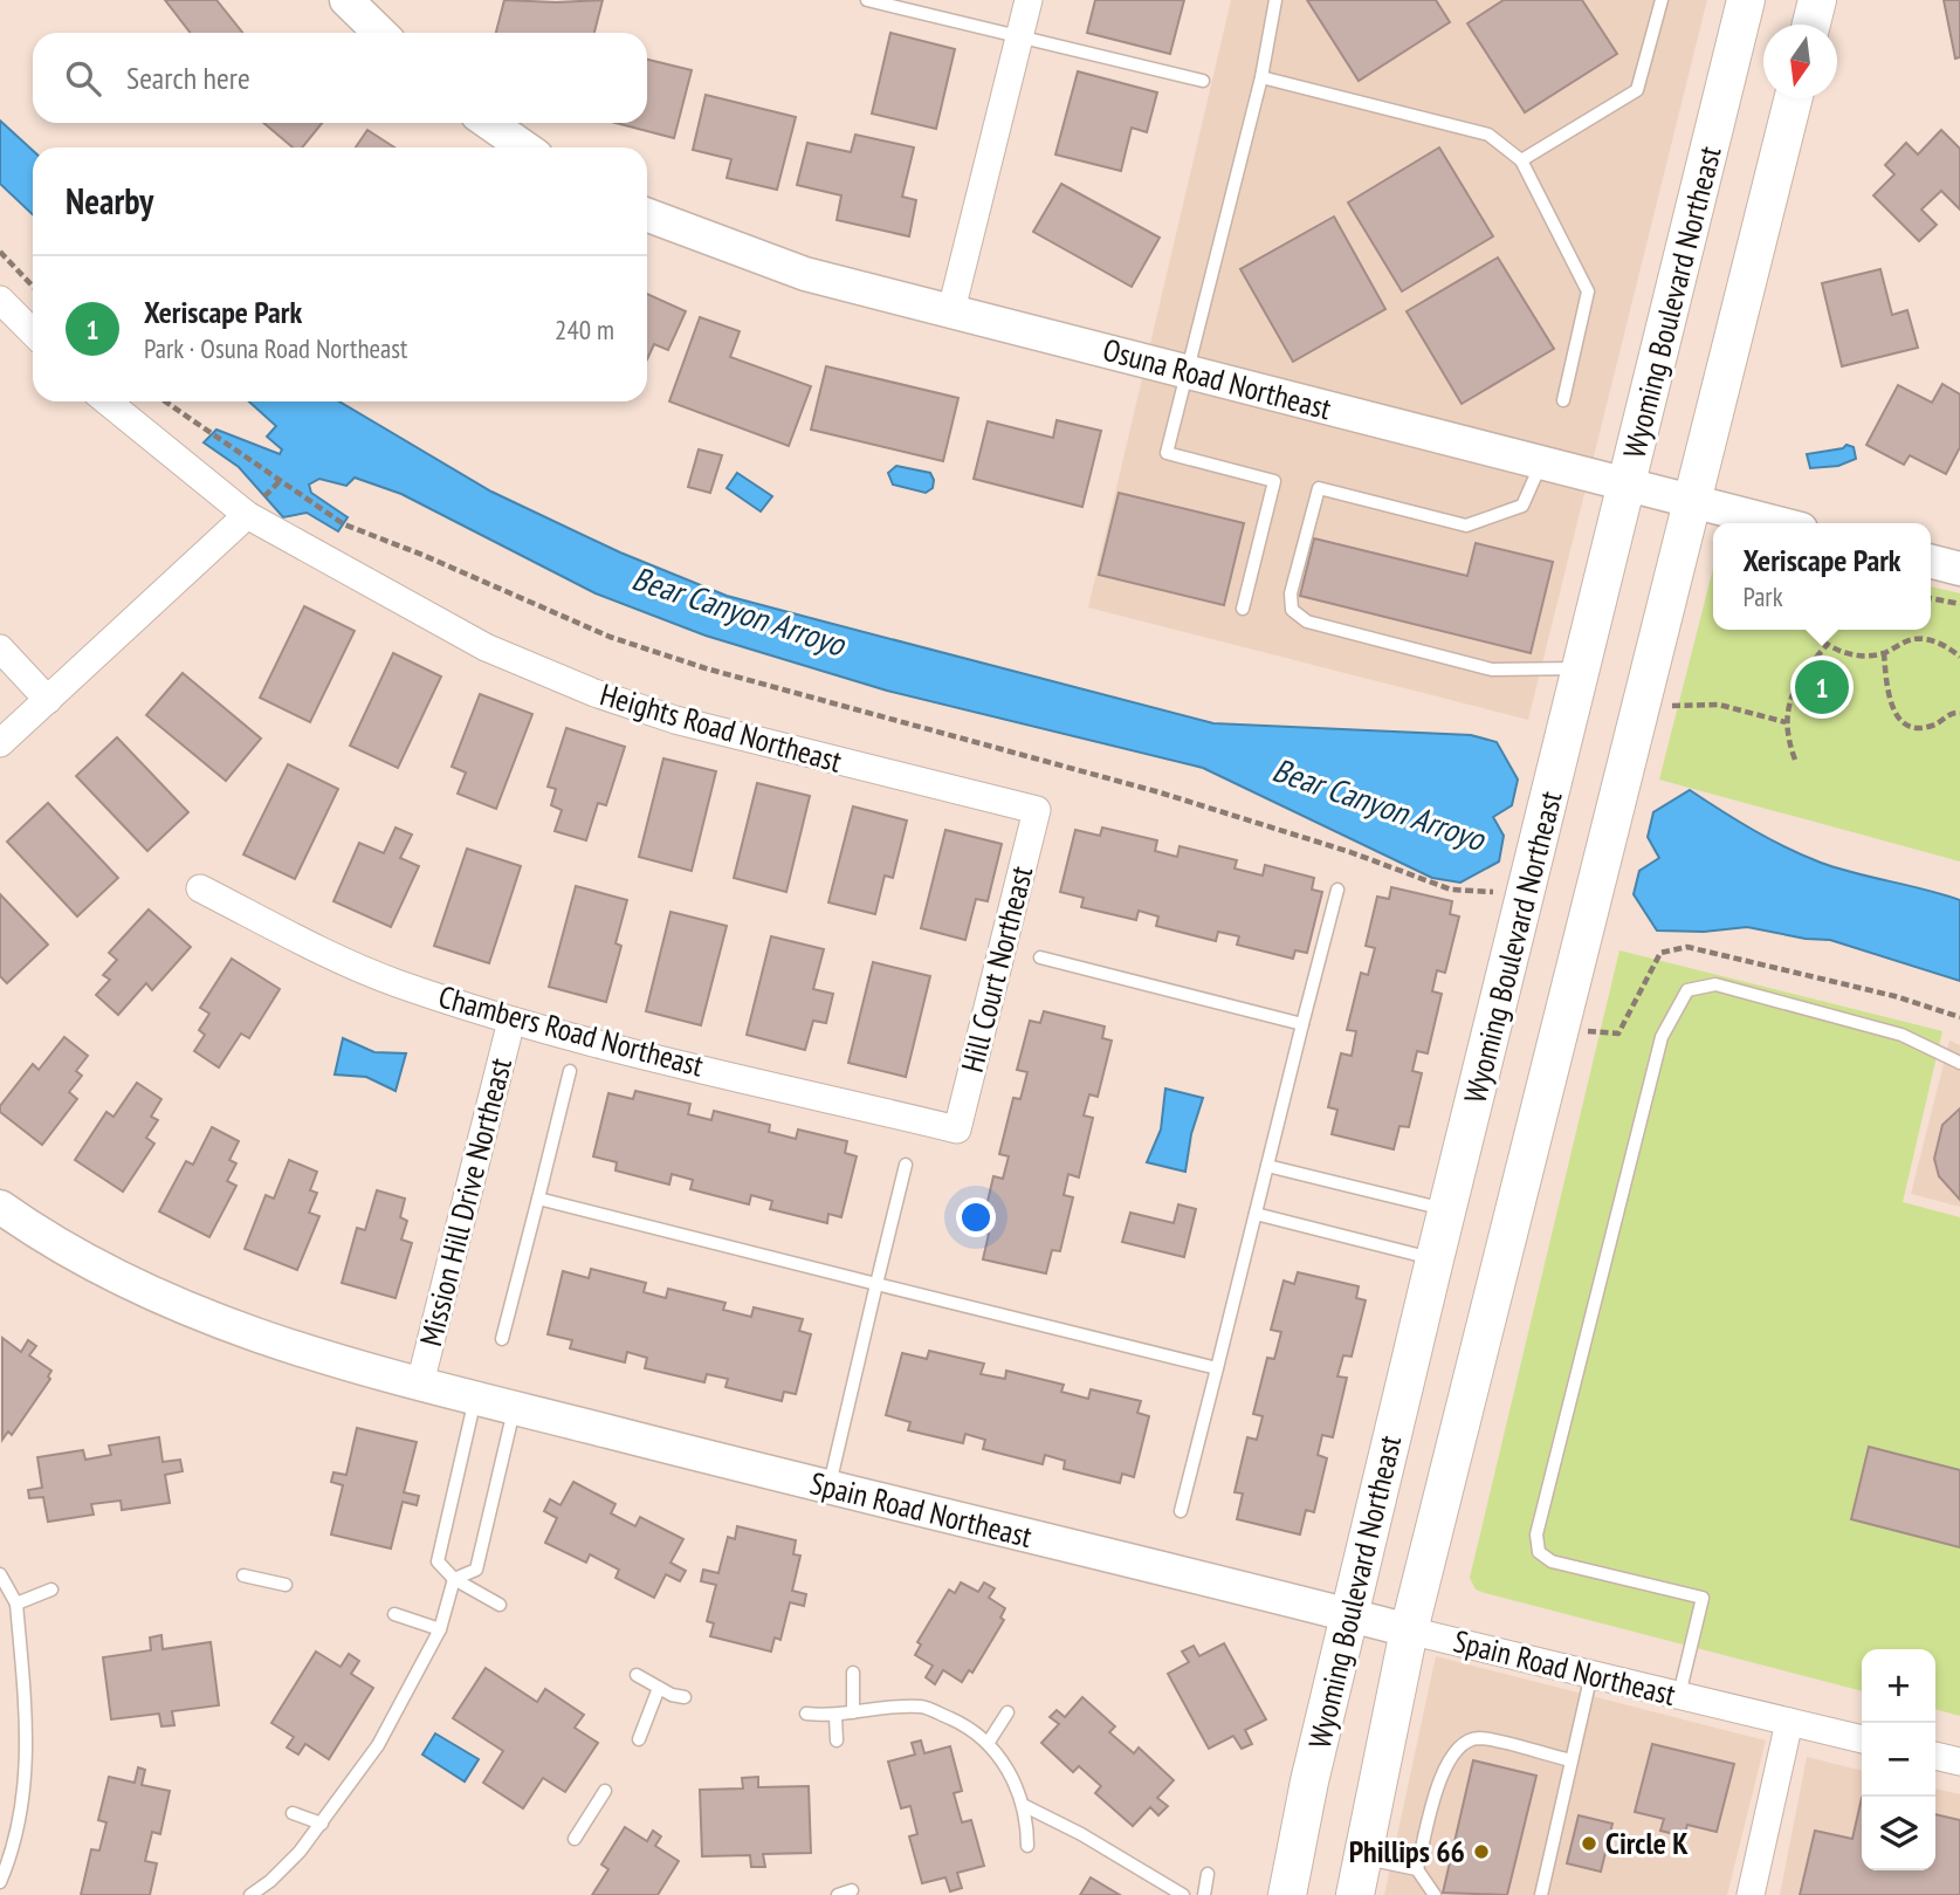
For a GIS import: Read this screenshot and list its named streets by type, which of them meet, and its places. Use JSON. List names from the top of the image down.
{
  "streets": {
    "main road": ["Wyoming Boulevard Northeast"],
    "street": [
      "Osuna Road Northeast",
      "Heights Road Northeast",
      "Hill Court Northeast",
      "Chambers Road Northeast",
      "Mission Hill Drive Northeast",
      "Spain Road Northeast"
    ]
  },
  "crossings": [
    ["Wyoming Boulevard Northeast", "Osuna Road Northeast"],
    ["Wyoming Boulevard Northeast", "Spain Road Northeast"],
    ["Heights Road Northeast", "Hill Court Northeast"],
    ["Hill Court Northeast", "Chambers Road Northeast"],
    ["Chambers Road Northeast", "Mission Hill Drive Northeast"],
    ["Mission Hill Drive Northeast", "Spain Road Northeast"]
  ],
  "water": ["Bear Canyon Arroyo"],
  "places": ["Circle K", "Phillips 66"],
  "north": "bottom",
  "page": {
    "search": "Search here",
    "heading": "Nearby",
    "list": [
      {
        "mark": "1",
        "name": "Xeriscape Park",
        "note": "Park · Osuna Road Northeast",
        "value": "240 m"
      }
    ],
    "popup": ["Xeriscape Park", "Park"],
    "pins": "1",
    "map_buttons": ["+", "−"]
  }
}
